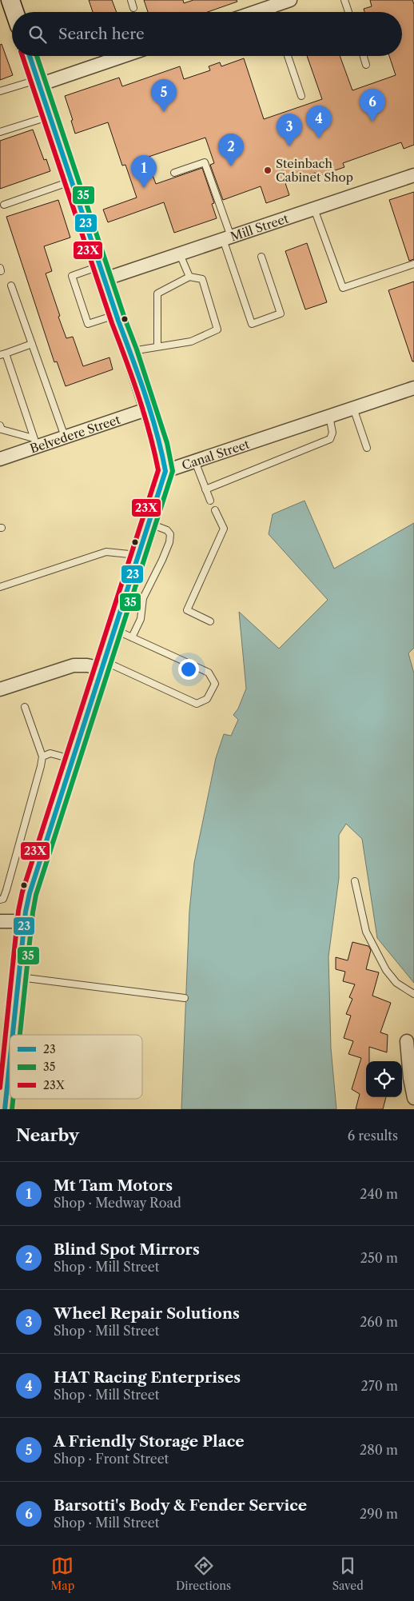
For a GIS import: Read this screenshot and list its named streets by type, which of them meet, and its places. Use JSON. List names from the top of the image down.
{
  "streets": {
    "street": ["Mill Street", "Belvedere Street", "Canal Street"]
  },
  "places": ["Steinbach Cabinet Shop"],
  "lines": ["transit line 23", "transit line 35", "transit line 23X"],
  "legend": ["23", "35", "23X"],
  "page": {
    "search": "Search here",
    "pins": [
      "5",
      "6",
      "4",
      "3",
      "2",
      "1"
    ],
    "heading": ["Nearby", "6 results"],
    "list": [
      {
        "mark": "1",
        "name": "Mt Tam Motors",
        "note": "Shop · Medway Road",
        "value": "240 m"
      },
      {
        "mark": "2",
        "name": "Blind Spot Mirrors",
        "note": "Shop · Mill Street",
        "value": "250 m"
      },
      {
        "mark": "3",
        "name": "Wheel Repair Solutions",
        "note": "Shop · Mill Street",
        "value": "260 m"
      },
      {
        "mark": "4",
        "name": "HAT Racing Enterprises",
        "note": "Shop · Mill Street",
        "value": "270 m"
      },
      {
        "mark": "5",
        "name": "A Friendly Storage Place",
        "note": "Shop · Front Street",
        "value": "280 m"
      },
      {
        "mark": "6",
        "name": "Barsotti's Body & Fender Service",
        "note": "Shop · Mill Street",
        "value": "290 m"
      }
    ],
    "nav": ["Map", "Directions", "Saved"]
  }
}
